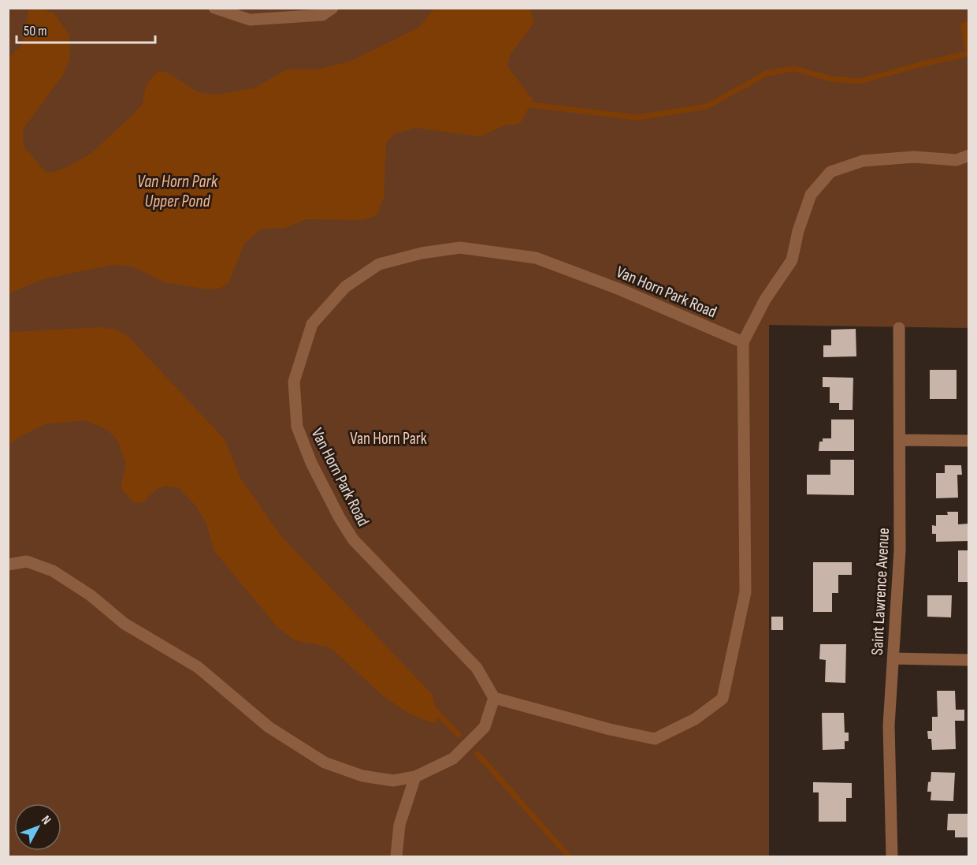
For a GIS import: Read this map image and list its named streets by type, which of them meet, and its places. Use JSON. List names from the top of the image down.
{
  "streets": {
    "street": ["Van Horn Park Road", "Saint Lawrence Avenue"]
  },
  "water": ["Van Horn Park Upper Pond"],
  "parks": ["Van Horn Park"],
  "scale_bar": "50 m",
  "north": "top right"
}
